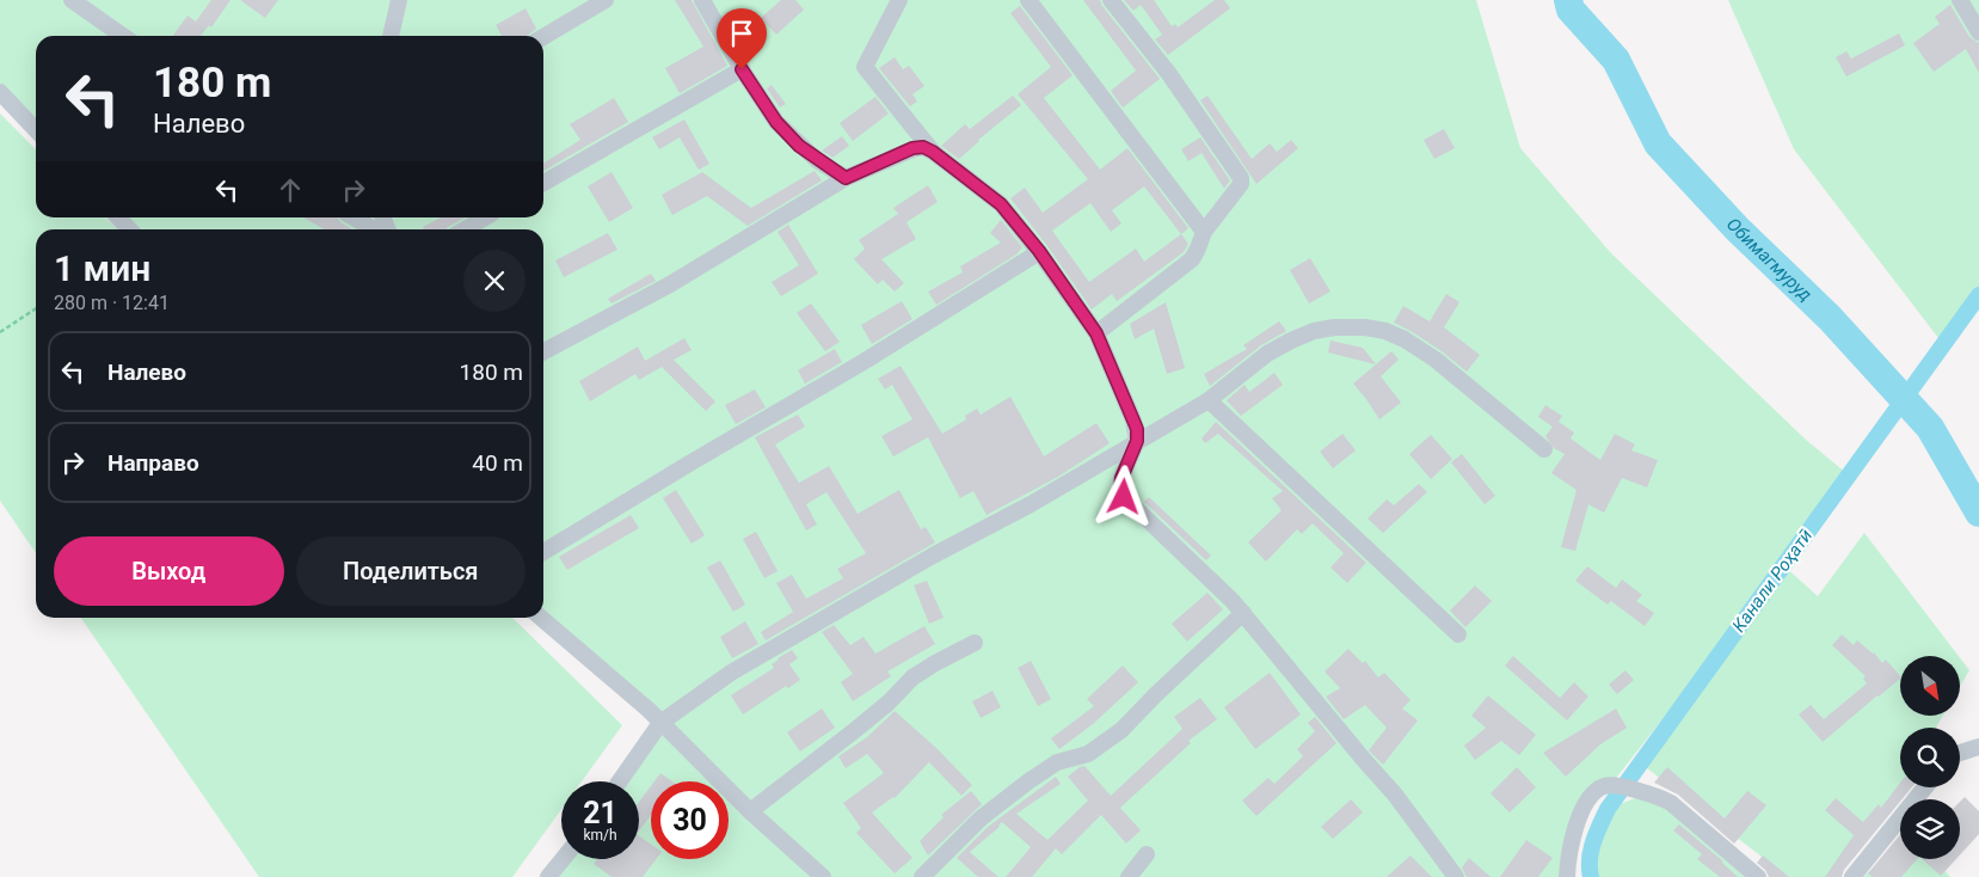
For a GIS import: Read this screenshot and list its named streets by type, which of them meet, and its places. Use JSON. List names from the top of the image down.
{
  "water": ["Обимагмуруд", "Канали Роҳатӣ"],
  "north": "bottom right",
  "page": {
    "turn": ["180 m", "Налево"],
    "heading": ["1 мин", "280 m · 12:41"],
    "list": [
      {
        "name": "Налево",
        "value": "180 m"
      },
      {
        "name": "Направо",
        "value": "40 m"
      }
    ],
    "buttons": ["Выход", "Поделиться"],
    "speed": "21 km/h",
    "limit": "30"
  }
}
